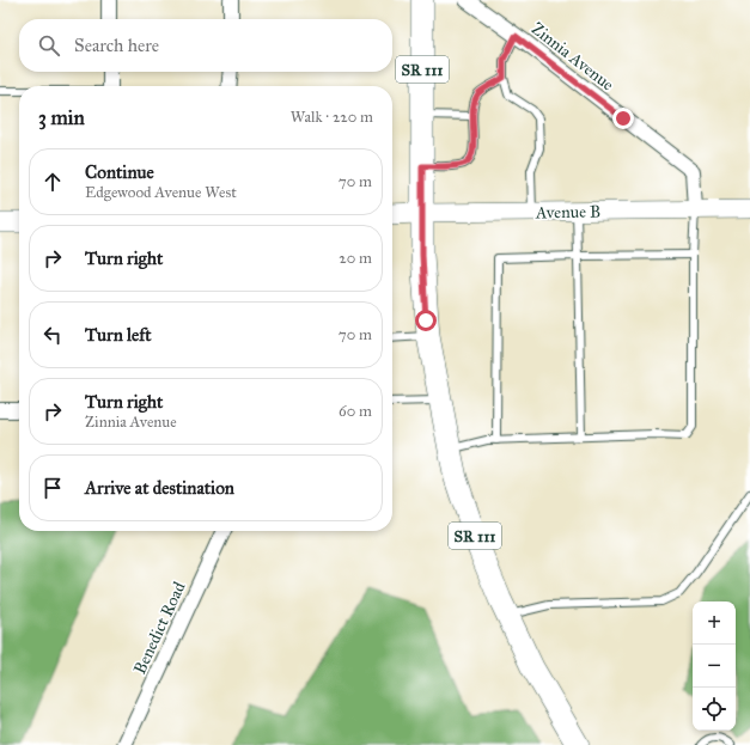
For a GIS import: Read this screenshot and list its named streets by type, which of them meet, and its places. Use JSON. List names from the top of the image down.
{
  "streets": {
    "main road": ["SR 111", "Avenue B"],
    "street": ["Zinnia Avenue", "Benedict Road"]
  },
  "crossings": [
    ["Zinnia Avenue", "Avenue B"],
    ["SR 111", "Avenue B"]
  ],
  "page": {
    "search": "Search here",
    "heading": ["3 min", "Walk · 220 m"],
    "list": [
      ["Continue", "Edgewood Avenue West", "70 m"],
      ["Turn right", "20 m"],
      ["Turn left", "70 m"],
      ["Turn right", "Zinnia Avenue", "60 m"],
      "Arrive at destination"
    ],
    "map_buttons": ["+", "−"]
  }
}
